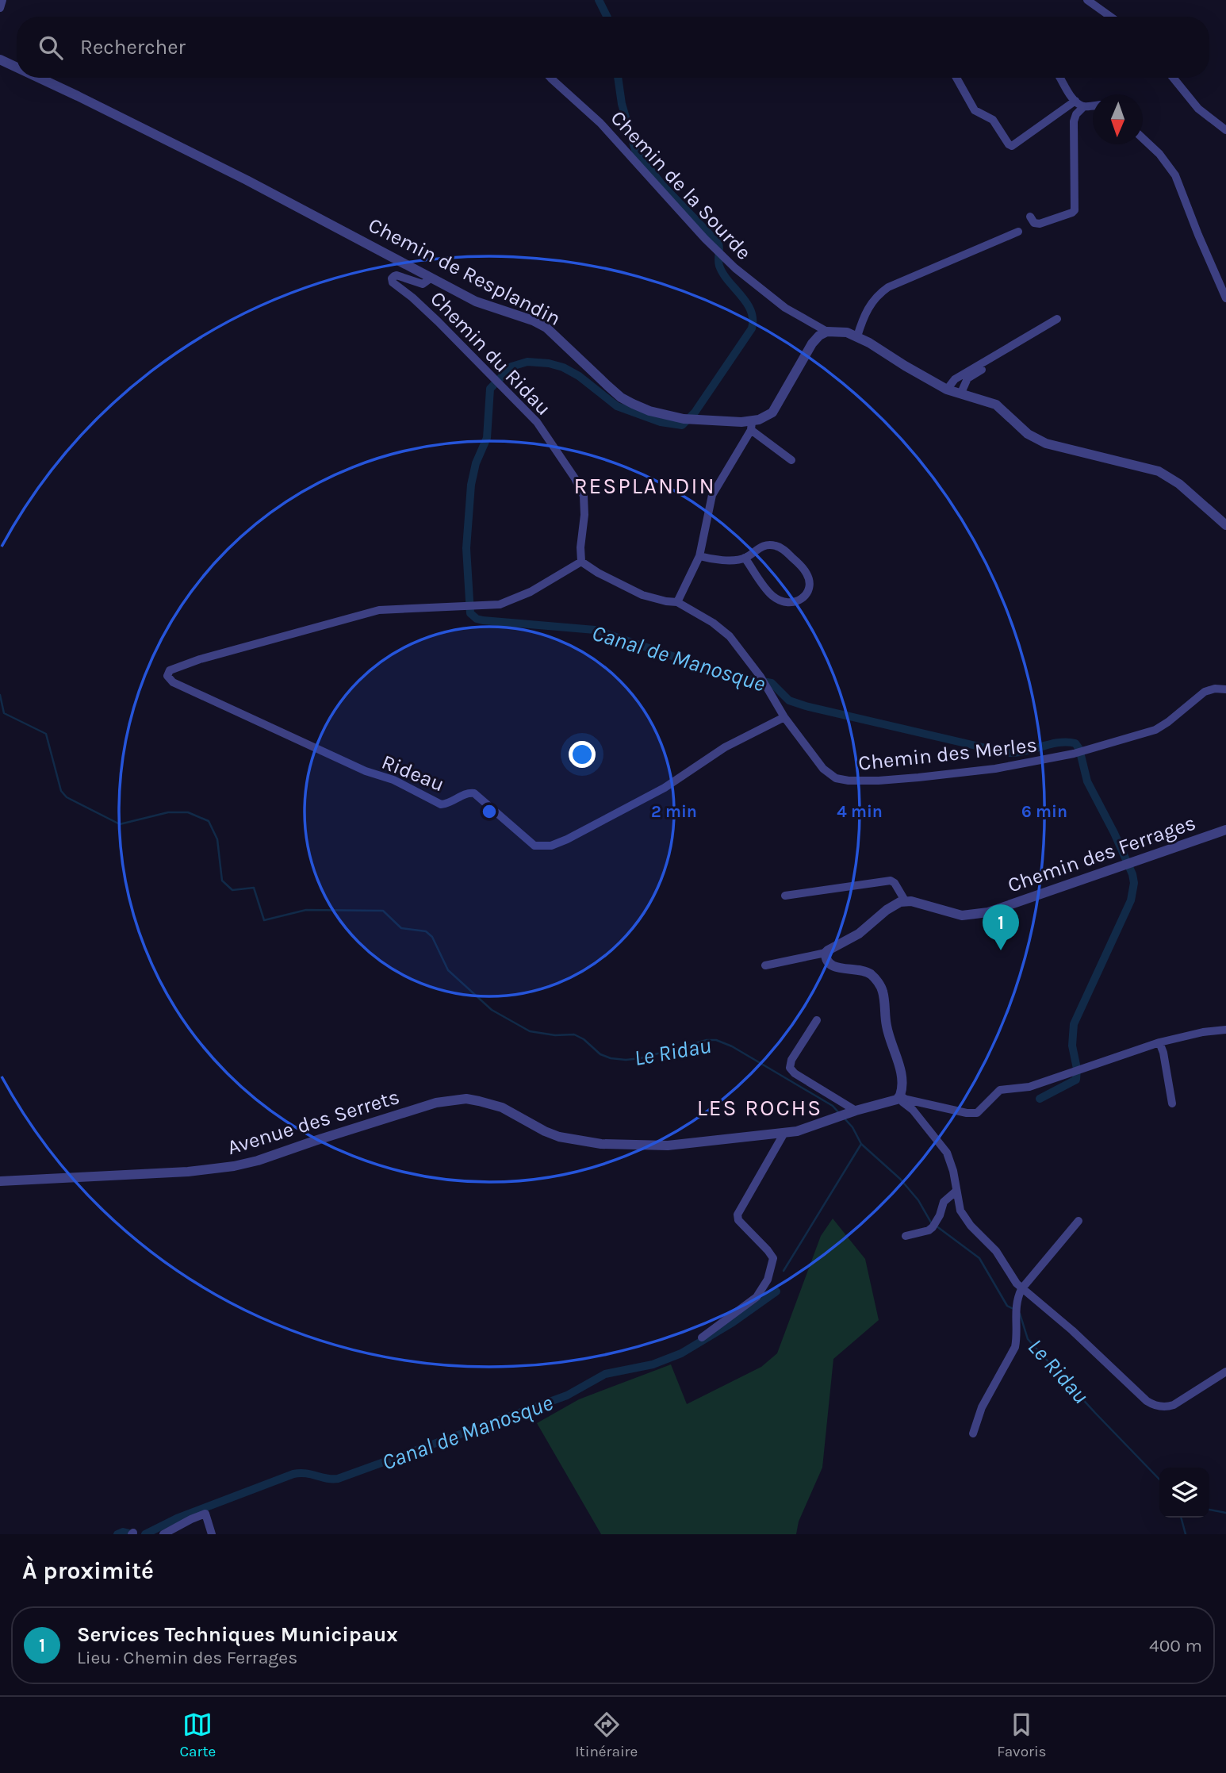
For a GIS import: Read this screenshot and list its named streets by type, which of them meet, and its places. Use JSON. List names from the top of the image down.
{
  "streets": {
    "street": [
      "Chemin de la Sourde",
      "Chemin de Resplandin",
      "Chemin du Ridau",
      "Chemin des Merles",
      "Rideau",
      "Chemin des Ferrages",
      "Avenue des Serrets"
    ]
  },
  "crossings": [
    ["Chemin de Resplandin", "Chemin du Ridau"],
    ["Chemin du Ridau", "Chemin des Merles"],
    ["Chemin du Ridau", "Rideau"],
    ["Chemin des Merles", "Rideau"]
  ],
  "districts": ["RESPLANDIN", "LES ROCHS"],
  "water": ["Canal de Manosque", "Le Ridau"],
  "north": "bottom",
  "page": {
    "search": "Rechercher",
    "pins": "1",
    "heading": "À proximité",
    "list": [
      {
        "mark": "1",
        "name": "Services Techniques Municipaux",
        "note": "Lieu · Chemin des Ferrages",
        "value": "400 m"
      }
    ],
    "nav": ["Carte", "Itinéraire", "Favoris"]
  },
  "rings": ["2 min", "4 min", "6 min"]
}
